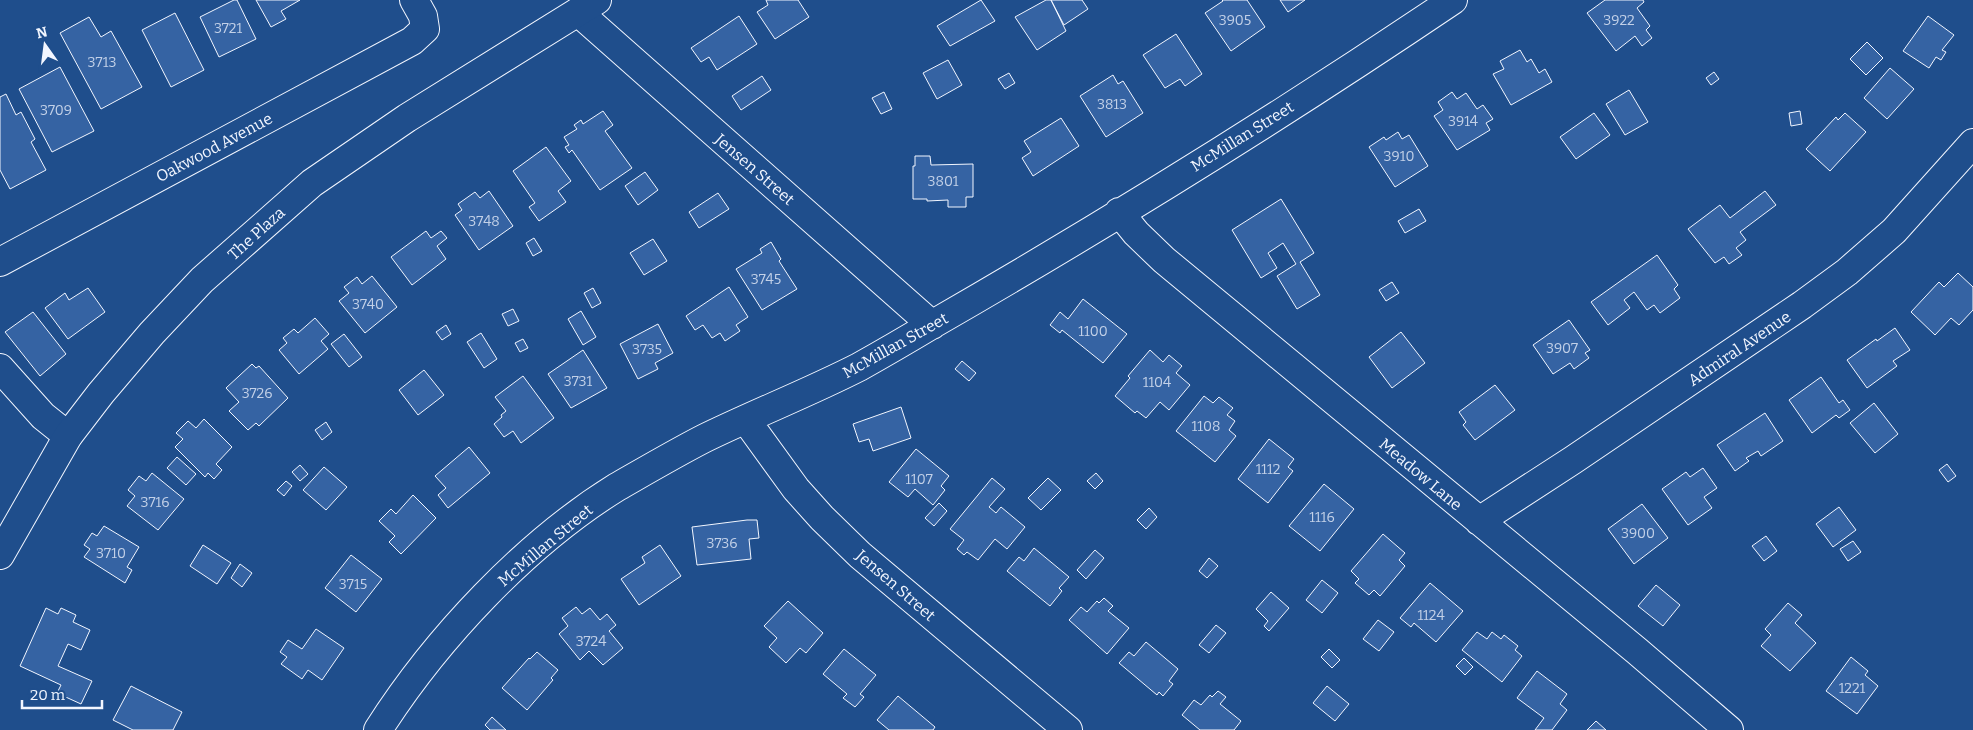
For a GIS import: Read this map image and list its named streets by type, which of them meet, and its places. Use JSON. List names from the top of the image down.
{
  "streets": {
    "street": [
      "McMillan Street",
      "Oakwood Avenue",
      "Jensen Street",
      "The Plaza",
      "Admiral Avenue",
      "Meadow Lane"
    ]
  },
  "crossings": [
    ["McMillan Street", "Jensen Street"],
    ["McMillan Street", "Meadow Lane"],
    ["Jensen Street", "The Plaza"],
    ["Admiral Avenue", "Meadow Lane"]
  ],
  "house_numbers": [
    "3905",
    "3922",
    "3721",
    "3713",
    "3813",
    "3709",
    "3914",
    "3910",
    "3801",
    "3748",
    "3745",
    "3740",
    "1100",
    "3907",
    "3735",
    "3731",
    "1104",
    "3726",
    "1108",
    "1112",
    "1107",
    "3716",
    "1116",
    "3900",
    "3736",
    "3710",
    "3715",
    "1124",
    "3724",
    "1221"
  ],
  "scale_bar": "20 m",
  "north": "top"
}
